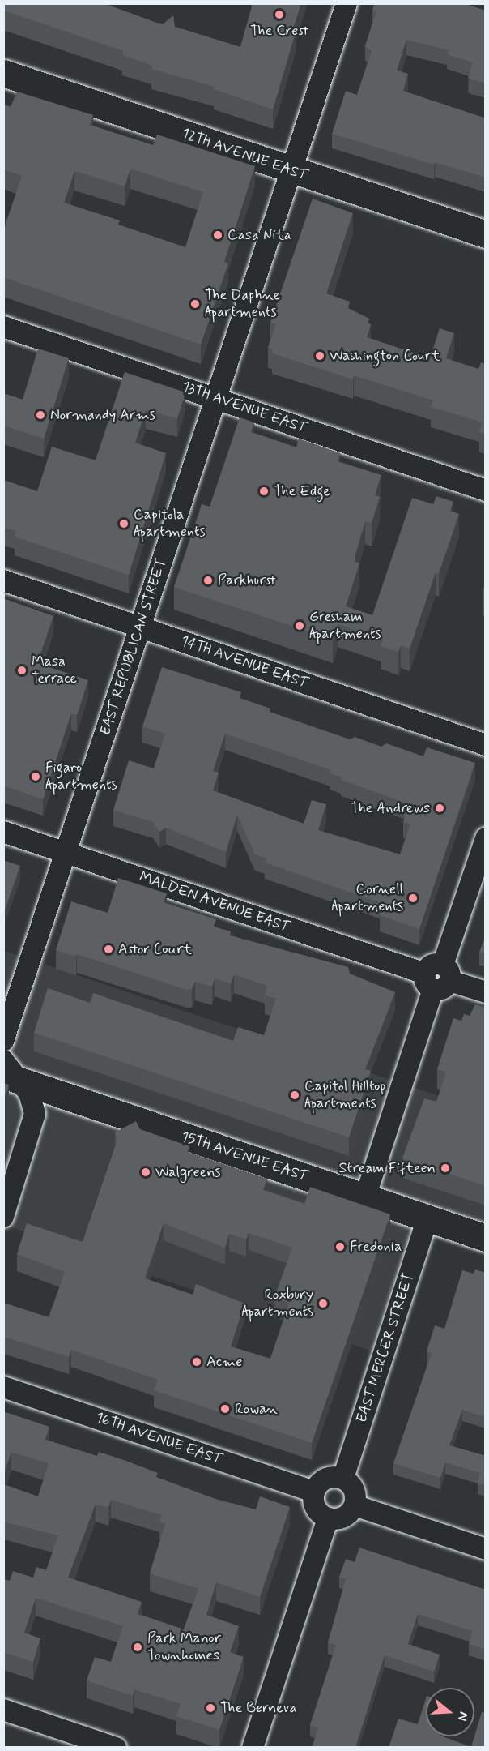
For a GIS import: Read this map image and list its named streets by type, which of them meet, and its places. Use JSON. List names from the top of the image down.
{
  "streets": {
    "street": [
      "12TH AVENUE EAST",
      "13TH AVENUE EAST",
      "EAST REPUBLICAN STREET",
      "14TH AVENUE EAST",
      "MALDEN AVENUE EAST",
      "15TH AVENUE EAST",
      "EAST MERCER STREET",
      "16TH AVENUE EAST"
    ]
  },
  "crossings": [
    ["12TH AVENUE EAST", "EAST REPUBLICAN STREET"],
    ["13TH AVENUE EAST", "EAST REPUBLICAN STREET"],
    ["EAST REPUBLICAN STREET", "14TH AVENUE EAST"],
    ["EAST REPUBLICAN STREET", "MALDEN AVENUE EAST"],
    ["15TH AVENUE EAST", "EAST MERCER STREET"],
    ["EAST MERCER STREET", "16TH AVENUE EAST"]
  ],
  "places": [
    "The Crest",
    "Casa Nita",
    "The Daphne Apartments",
    "Washington Court",
    "Normandy Arms",
    "The Edge",
    "Capitola Apartments",
    "Parkhurst",
    "Gresham Apartments",
    "Masa Terrace",
    "Figaro Apartments",
    "The Andrews",
    "Cornell Apartments",
    "Astor Court",
    "Capitol Hilltop Apartments",
    "Stream Fifteen",
    "Walgreens",
    "Fredonia",
    "Roxbury Apartments",
    "Acme",
    "Rowan",
    "Park Manor Townhomes",
    "The Berneva"
  ],
  "north": "right"
}
